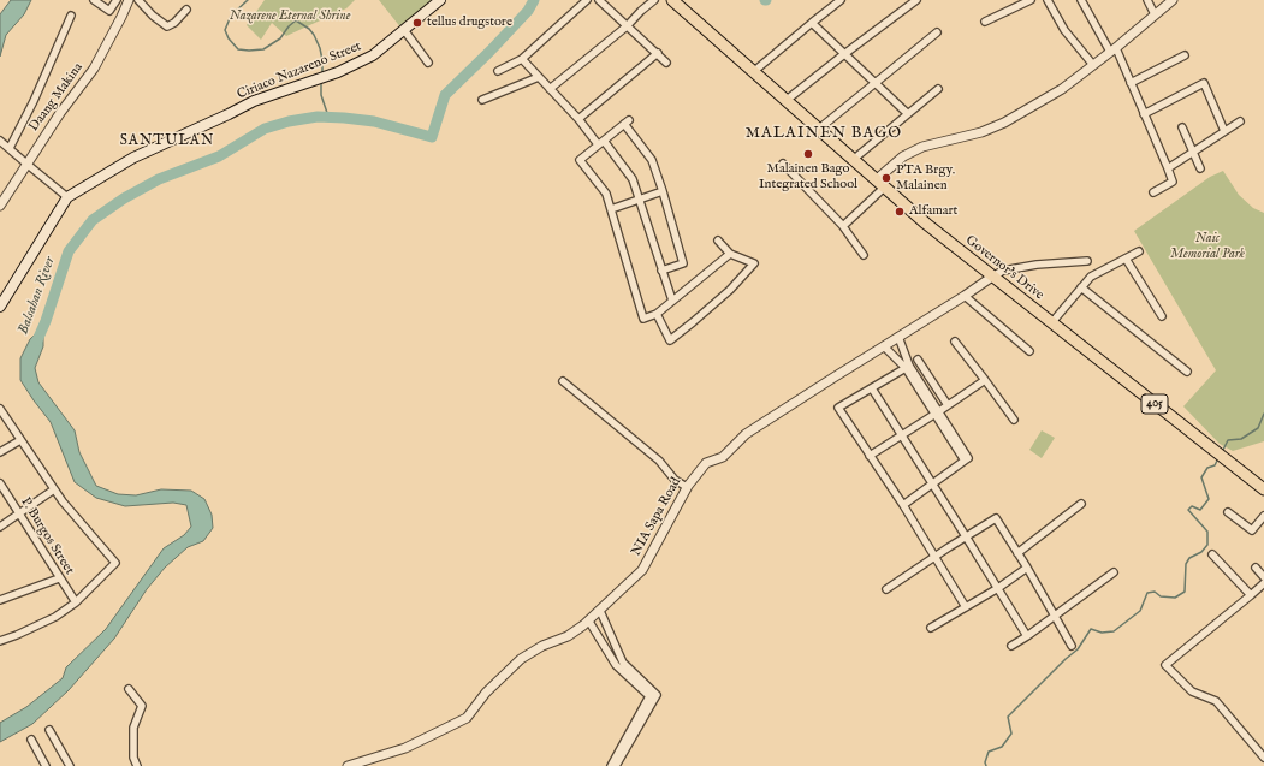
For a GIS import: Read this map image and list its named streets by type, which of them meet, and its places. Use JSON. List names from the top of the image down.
{
  "streets": {
    "main road": ["Ciriaco Nazareno Street", "Governor's Drive", "405"],
    "street": ["Daang Makina", "NIA Sapa Road", "P. Burgos Street"]
  },
  "crossings": [
    ["Governor's Drive", "NIA Sapa Road"]
  ],
  "districts": ["MALAINEN BAGO", "SANTULAN"],
  "water": ["Balsahan River"],
  "parks": ["Nazarene Eternal Shrine", "Naic Memorial Park"],
  "places": [
    "tellus drugstore",
    "Malainen Bago Integrated School",
    "PTA Brgy. Malainen",
    "Alfamart"
  ]
}
